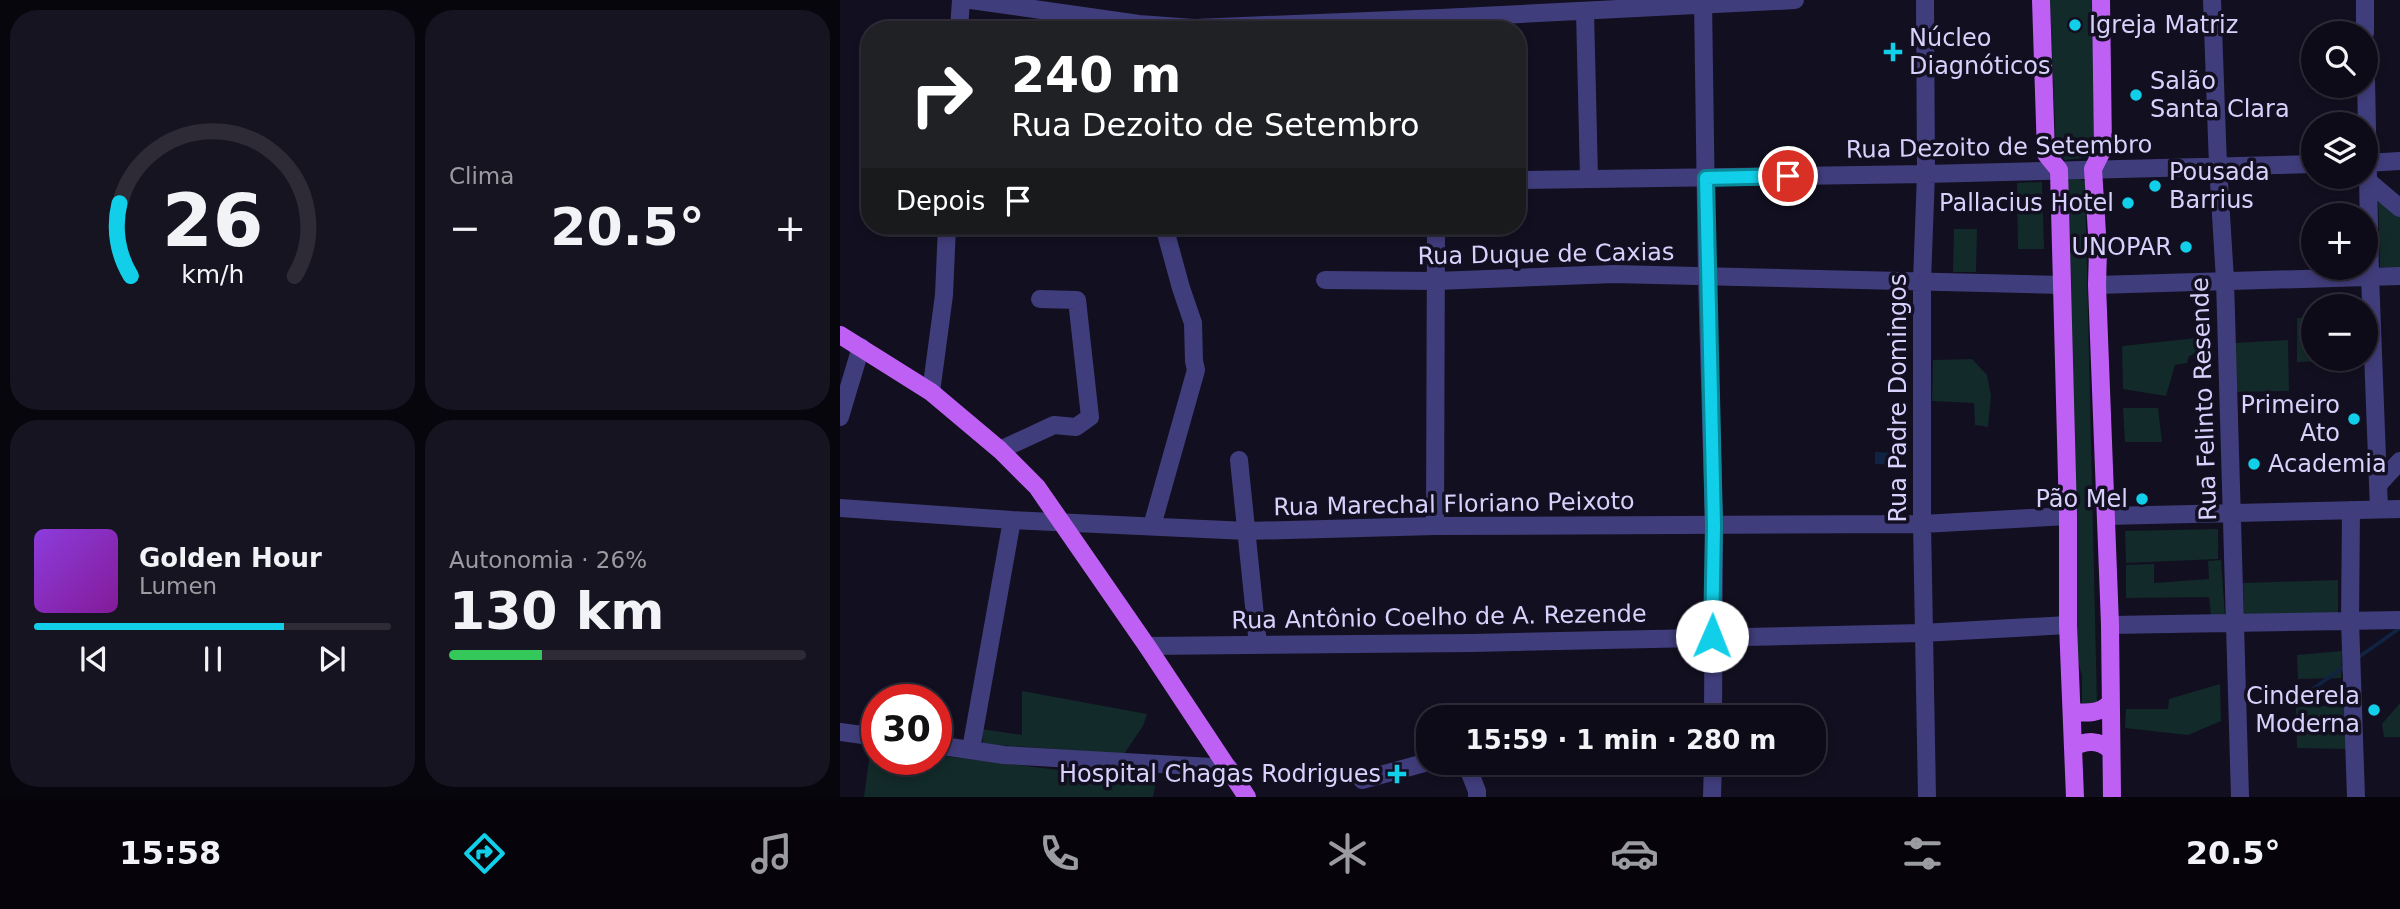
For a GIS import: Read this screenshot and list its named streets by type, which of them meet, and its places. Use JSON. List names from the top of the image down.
{
  "streets": {
    "street": [
      "Rua Dezoito de Setembro",
      "Rua Duque de Caxias",
      "Rua Padre Domingos",
      "Rua Felinto Resende",
      "Rua Marechal Floriano Peixoto",
      "Rua Antônio Coelho de A. Rezende"
    ]
  },
  "crossings": [
    ["Rua Dezoito de Setembro", "Rua Padre Domingos"],
    ["Rua Dezoito de Setembro", "Rua Felinto Resende"],
    ["Rua Duque de Caxias", "Rua Padre Domingos"],
    ["Rua Padre Domingos", "Rua Marechal Floriano Peixoto"],
    ["Rua Padre Domingos", "Rua Antônio Coelho de A. Rezende"]
  ],
  "places": {
    "other": [
      "Igreja Matriz",
      "Salão Santa Clara",
      "Pousada Barrius",
      "Pallacius Hotel",
      "UNOPAR",
      "Primeiro Ato",
      "Academia",
      "Pão Mel",
      "Cinderela Moderna"
    ],
    "health": ["Núcleo Diagnóticos", "Hospital Chagas Rodrigues"]
  },
  "page": {
    "tile": [
      "Clima",
      ["Autonomia · 26%", "130 km"]
    ],
    "map_buttons": ["+", "−"],
    "turn": ["240 m", "Rua Dezoito de Setembro"],
    "then": "Depois",
    "heat": ["−", "20.5°", "+"],
    "song": ["Golden Hour", "Lumen"],
    "limit": "30",
    "trip": "15:59 · 1 min · 280 m",
    "tabs": ["15:58", "20.5°"],
    "gauge": ["26", "km/h"]
  }
}
